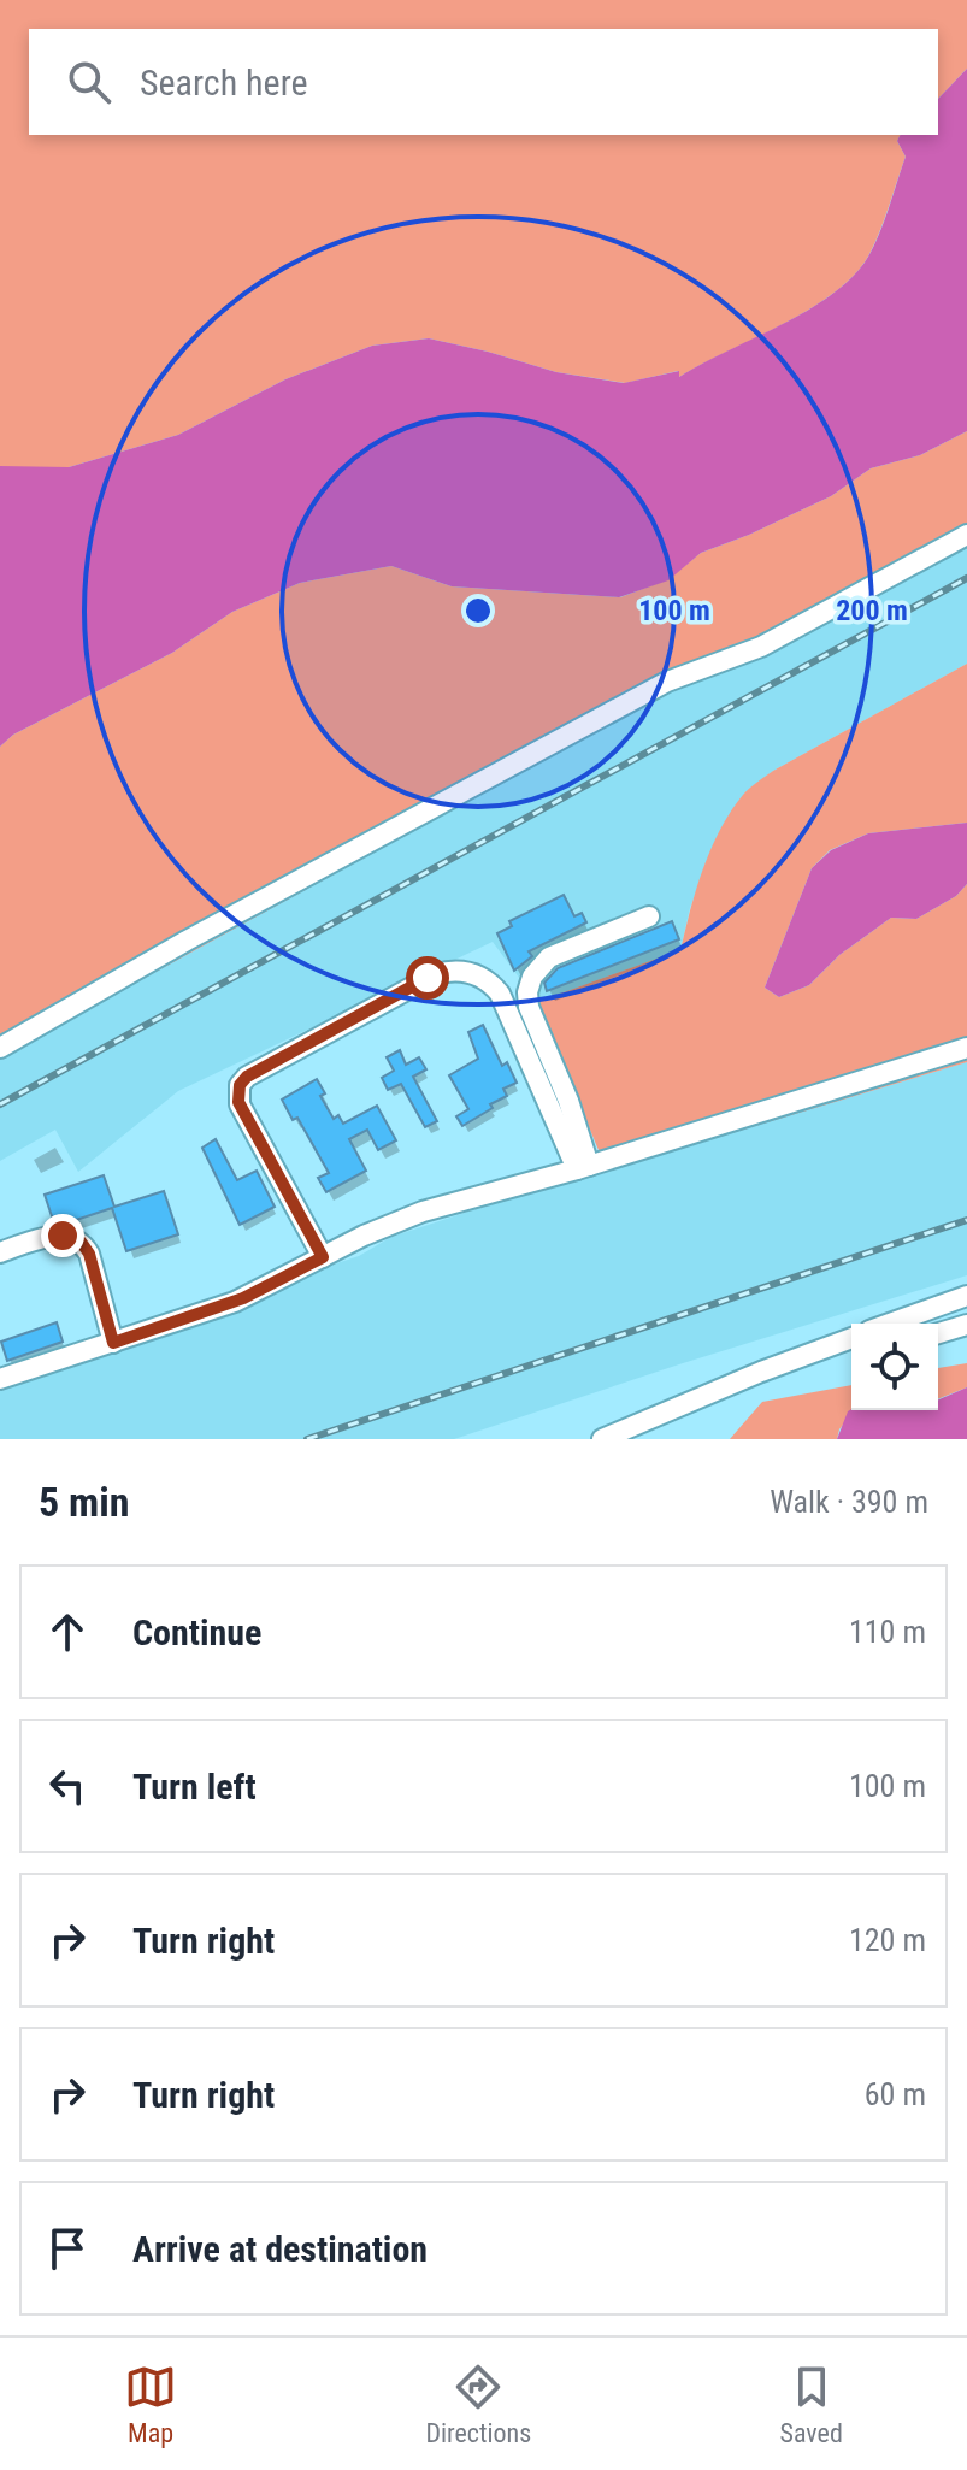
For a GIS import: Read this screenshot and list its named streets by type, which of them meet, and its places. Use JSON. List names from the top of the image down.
{
  "page": {
    "search": "Search here",
    "heading": ["5 min", "Walk · 390 m"],
    "list": [
      ["Continue", "110 m"],
      ["Turn left", "100 m"],
      ["Turn right", "120 m"],
      ["Turn right", "60 m"],
      "Arrive at destination"
    ],
    "nav": ["Map", "Directions", "Saved"]
  },
  "rings": ["100 m", "200 m"]
}
